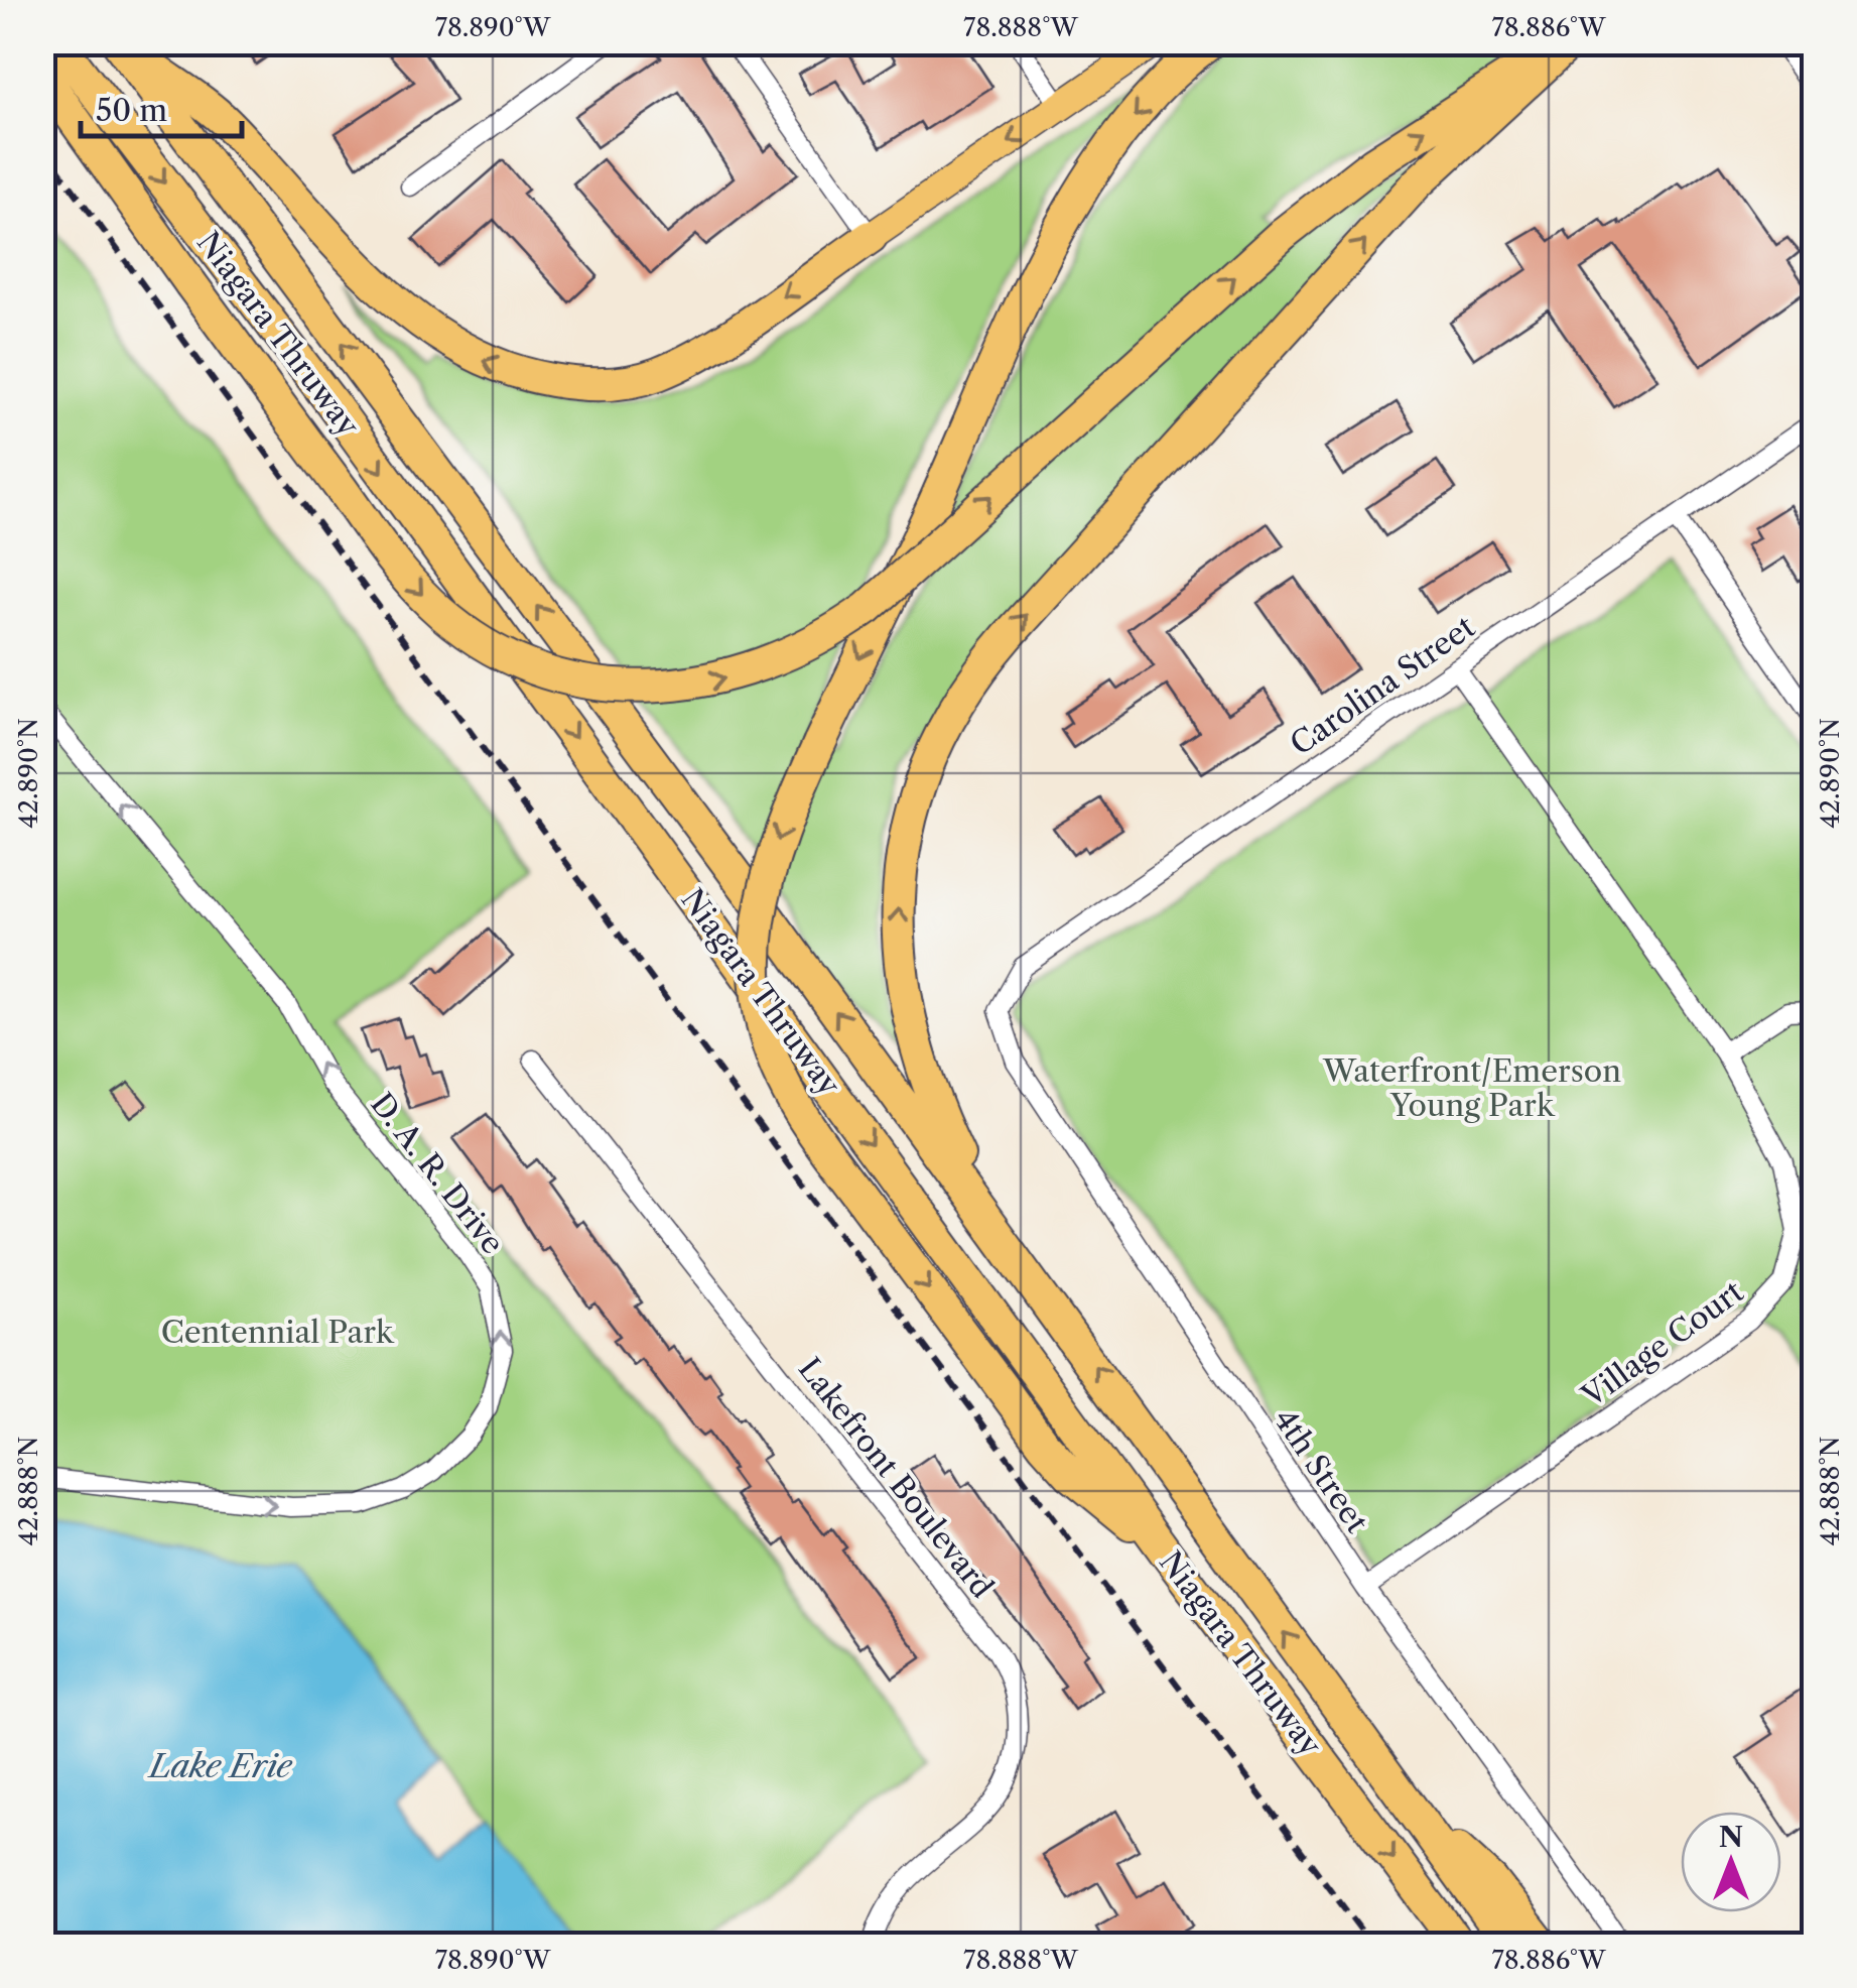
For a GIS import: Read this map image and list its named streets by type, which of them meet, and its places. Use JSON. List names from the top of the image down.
{
  "streets": {
    "highway": ["Niagara Thruway"],
    "street": [
      "Carolina Street",
      "D. A. R. Drive",
      "Village Court",
      "4th Street",
      "Lakefront Boulevard"
    ]
  },
  "crossings": [
    ["Carolina Street", "Village Court"],
    ["Carolina Street", "4th Street"],
    ["Village Court", "4th Street"]
  ],
  "water": ["Lake Erie"],
  "parks": ["Waterfront/Emerson Young Park", "Centennial Park"],
  "scale_bar": "50 m",
  "north": "top",
  "coordinates": [
    "78.890°W",
    "78.888°W",
    "78.886°W",
    "42.890°N",
    "42.888°N"
  ]
}
